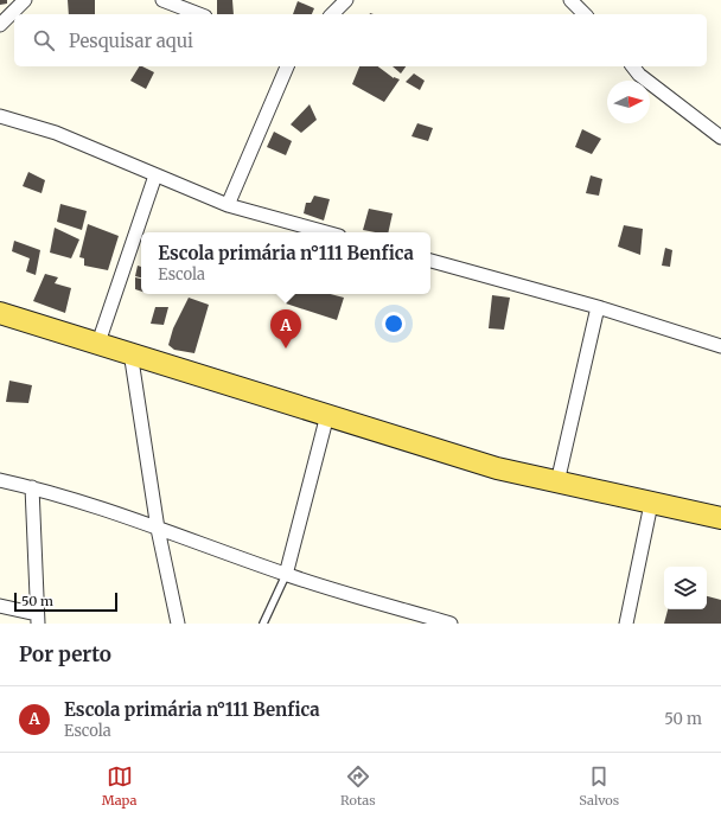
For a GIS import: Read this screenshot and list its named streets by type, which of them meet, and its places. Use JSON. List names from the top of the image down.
{
  "scale_bar": "50 m",
  "north": "right",
  "page": {
    "search": "Pesquisar aqui",
    "popup": ["Escola primária n°111 Benfica", "Escola"],
    "pins": "A",
    "scale": "50 m",
    "heading": "Por perto",
    "list": [
      {
        "mark": "A",
        "name": "Escola primária n°111 Benfica",
        "note": "Escola",
        "value": "50 m"
      }
    ],
    "nav": ["Mapa", "Rotas", "Salvos"]
  }
}
